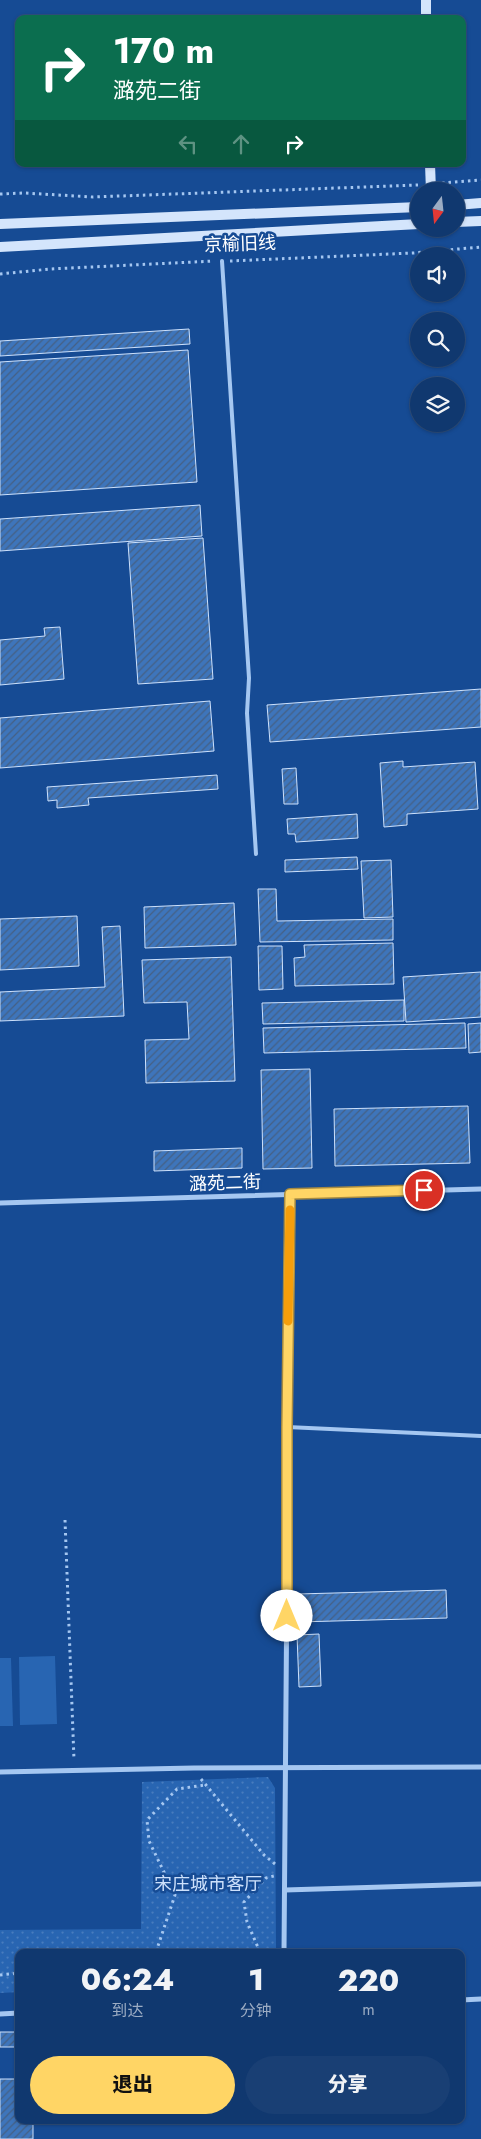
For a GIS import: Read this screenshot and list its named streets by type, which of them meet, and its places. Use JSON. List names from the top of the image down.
{
  "streets": {
    "main road": ["京榆旧线"],
    "street": ["潞苑二街"]
  },
  "parks": ["宋庄城市客厅"],
  "north": "bottom",
  "page": {
    "turn": ["170 m", "潞苑二街"],
    "eta": [
      "06:24",
      "到达",
      "1",
      "分钟",
      "220",
      "m"
    ],
    "buttons": ["退出", "分享"]
  }
}
